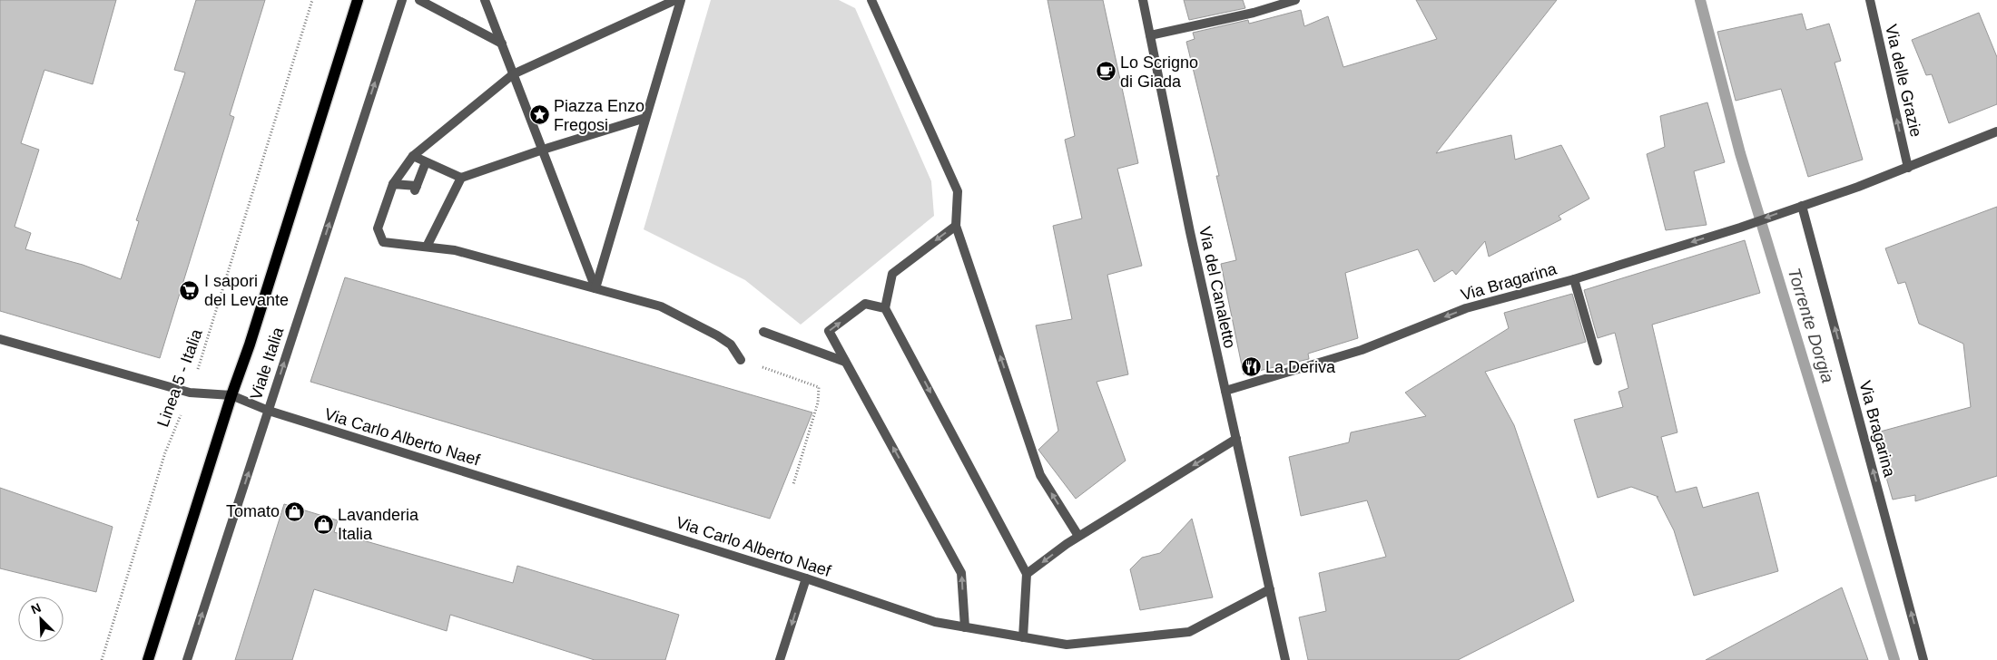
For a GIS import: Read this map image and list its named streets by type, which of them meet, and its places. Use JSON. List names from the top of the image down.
{
  "streets": {
    "main road": ["Viale Italia"],
    "street": [
      "Via delle Grazie",
      "Via Bragarina",
      "Via del Canaletto",
      "Via Carlo Alberto Naef"
    ],
    "path": ["Linea 5 - Italia"]
  },
  "crossings": [
    ["Via delle Grazie", "Via Bragarina"],
    ["Via Bragarina", "Via del Canaletto"],
    ["Via del Canaletto", "Via Carlo Alberto Naef"],
    ["Viale Italia", "Via Carlo Alberto Naef"],
    ["Linea 5 - Italia", "Via Carlo Alberto Naef"]
  ],
  "one_way": ["Via delle Grazie"],
  "water": ["Torrente Dorgia"],
  "places": {
    "cafe": ["Lo Scrigno di Giada"],
    "place": ["Piazza Enzo Fregosi"],
    "supermarket": ["I sapori del Levante"],
    "restaurant": ["La Deriva"],
    "shop": ["Tomato", "Lavanderia Italia"]
  },
  "north": "top left"
}
